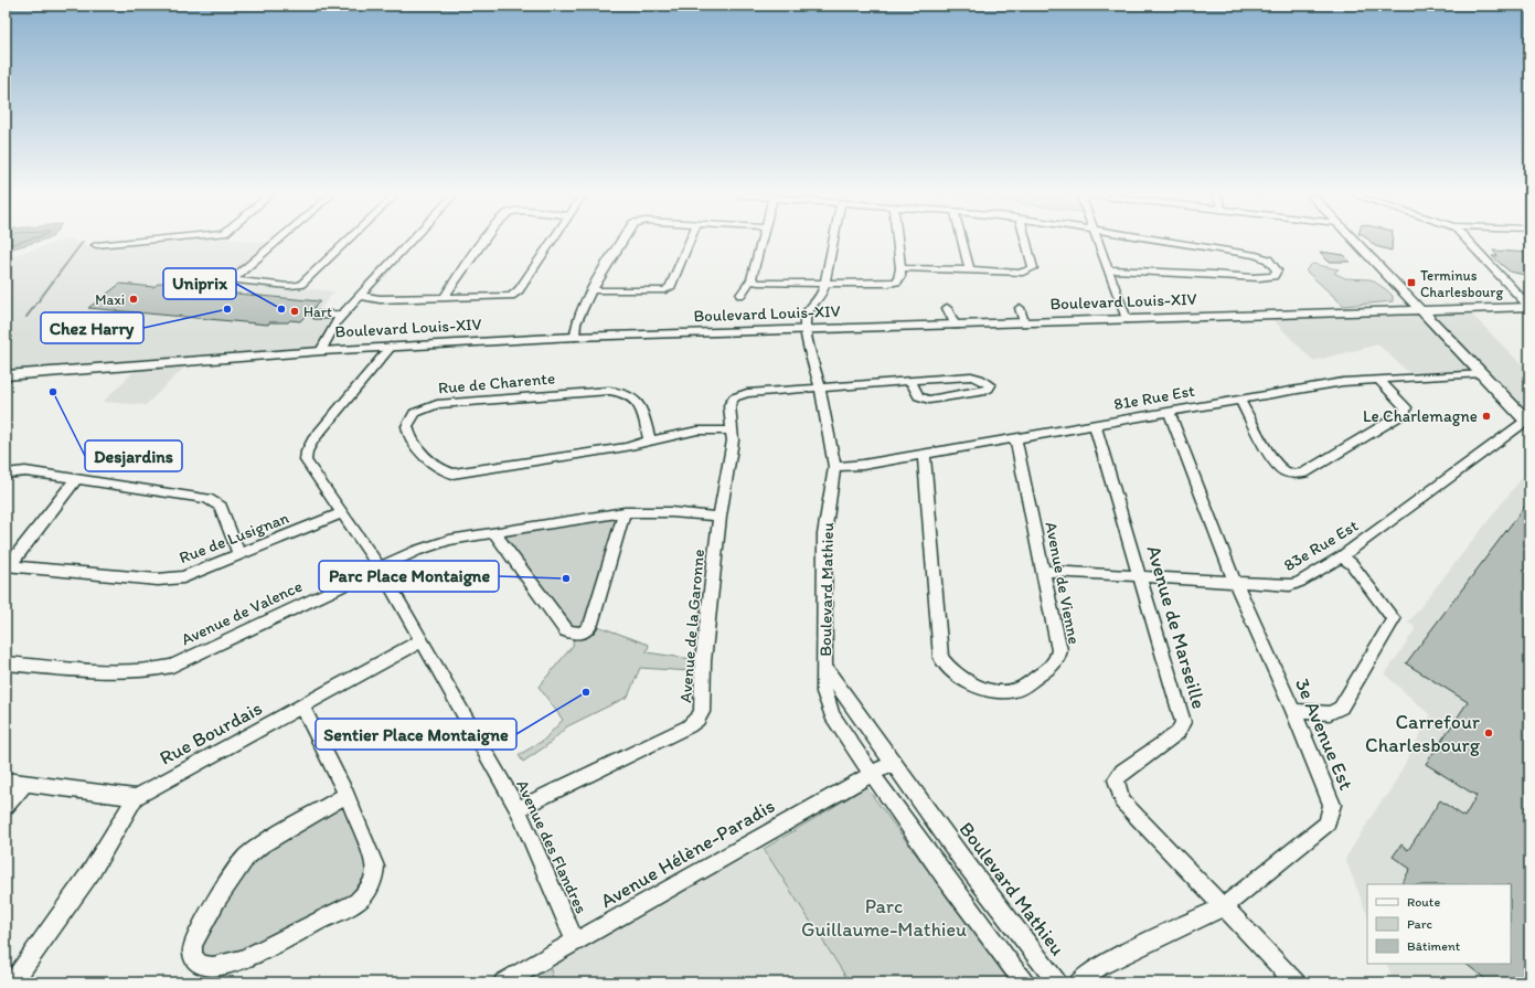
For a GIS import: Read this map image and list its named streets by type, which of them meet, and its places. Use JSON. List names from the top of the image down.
{
  "streets": {
    "main road": ["Boulevard Louis-XIV"],
    "street": [
      "Rue de Charente",
      "81e Rue Est",
      "Rue de Lusignan",
      "83e Rue Est",
      "Avenue de Vienne",
      "Boulevard Mathieu",
      "Avenue de Valence",
      "Avenue de la Garonne",
      "Avenue de Marseille",
      "Rue Bourdais",
      "3e Avenue Est",
      "Avenue des Flandres",
      "Avenue Hélène-Paradis"
    ]
  },
  "crossings": [
    ["Boulevard Louis-XIV", "Boulevard Mathieu"],
    ["Boulevard Louis-XIV", "Avenue des Flandres"],
    ["Rue de Charente", "Avenue de la Garonne"],
    ["81e Rue Est", "Avenue de Vienne"],
    ["81e Rue Est", "Boulevard Mathieu"],
    ["81e Rue Est", "Avenue de Marseille"],
    ["81e Rue Est", "3e Avenue Est"],
    ["Rue de Lusignan", "Avenue des Flandres"],
    ["83e Rue Est", "Avenue de Vienne"],
    ["83e Rue Est", "Avenue de Marseille"],
    ["83e Rue Est", "3e Avenue Est"],
    ["Boulevard Mathieu", "Avenue de la Garonne"],
    ["Boulevard Mathieu", "Avenue Hélène-Paradis"],
    ["Avenue de Valence", "Avenue de la Garonne"],
    ["Avenue de Valence", "Avenue des Flandres"],
    ["Avenue de la Garonne", "Avenue des Flandres"],
    ["Avenue de Marseille", "3e Avenue Est"],
    ["Rue Bourdais", "Avenue des Flandres"],
    ["Avenue des Flandres", "Avenue Hélène-Paradis"]
  ],
  "parks": ["Parc Guillaume-Mathieu"],
  "places": {
    "transit": ["Terminus Charlesbourg"],
    "other": [
      "Maxi",
      "Chez Harry",
      "Uniprix",
      "Hart",
      "Desjardins",
      "Le Charlemagne",
      "Parc Place Montaigne",
      "Sentier Place Montaigne",
      "Carrefour Charlesbourg"
    ]
  },
  "legend": ["Route", "Parc", "Bâtiment"]
}
